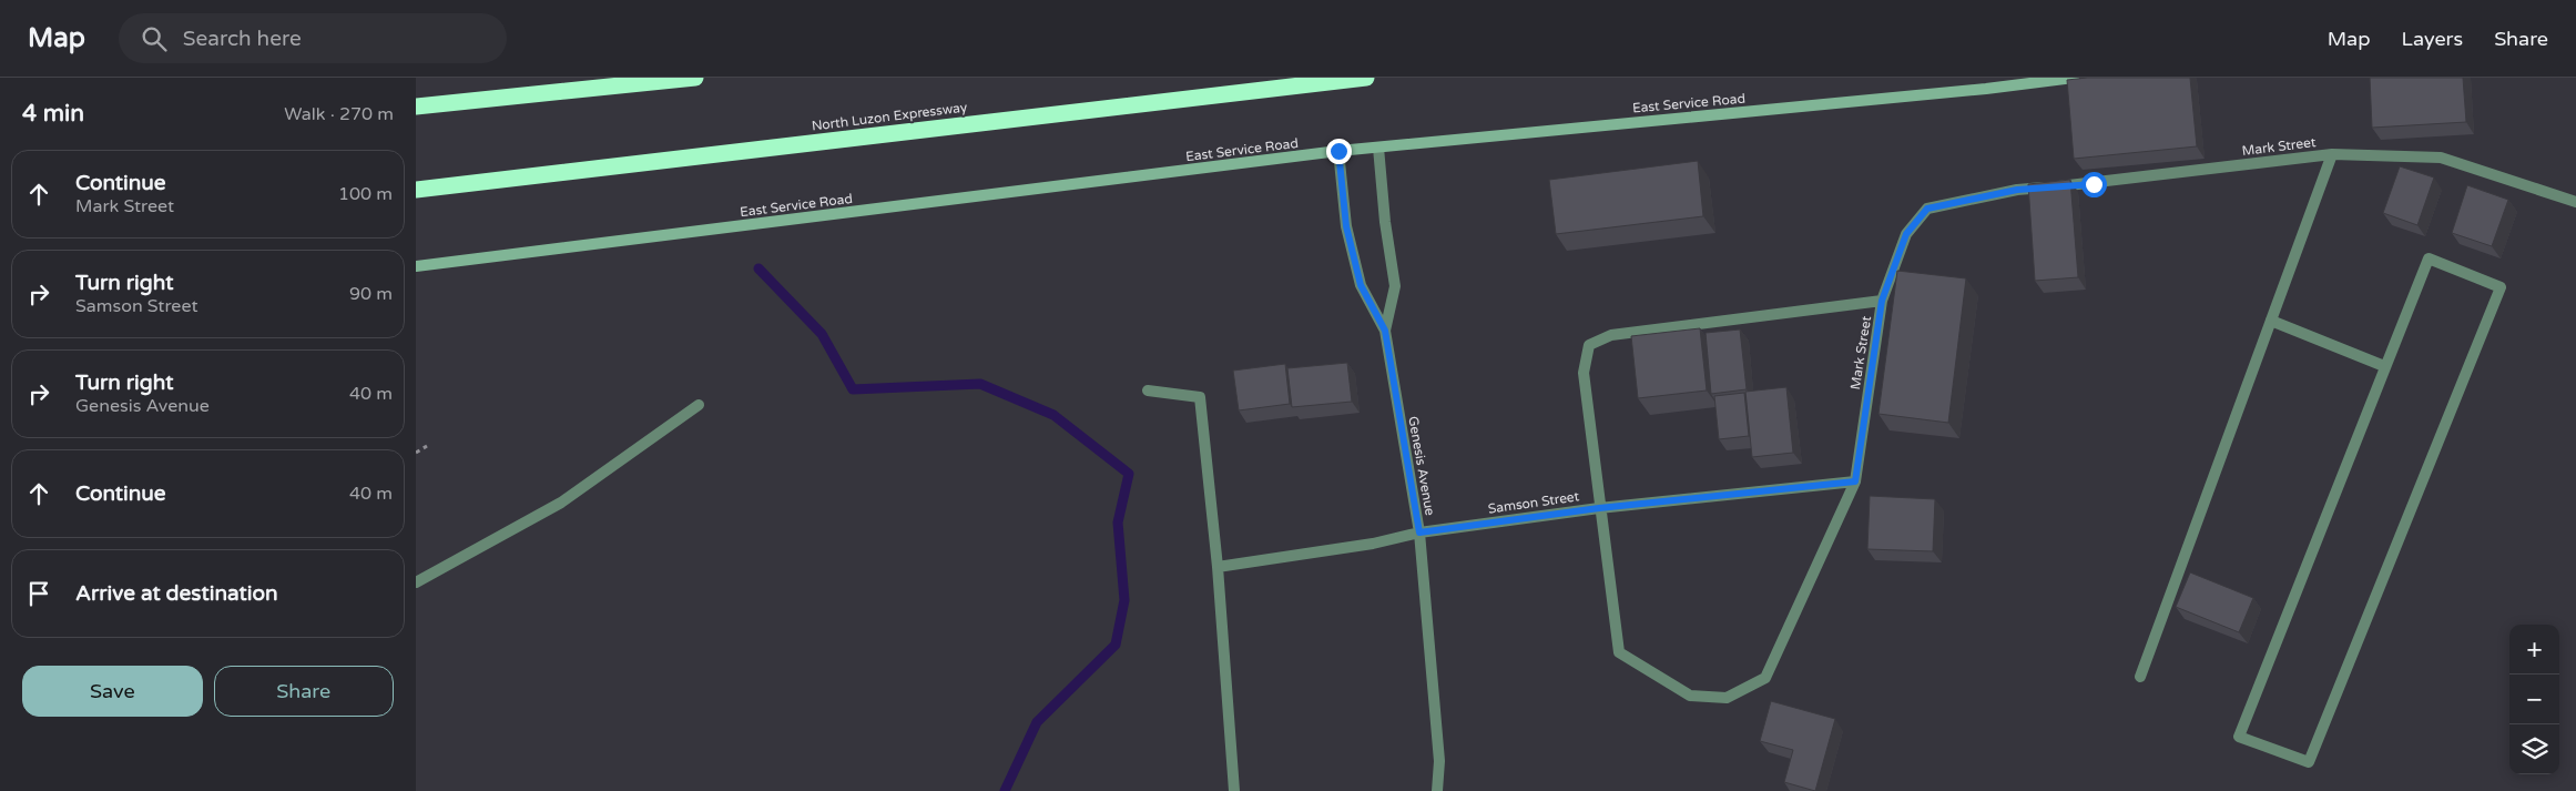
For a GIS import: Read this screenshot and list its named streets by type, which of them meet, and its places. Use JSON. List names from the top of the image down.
{
  "streets": {
    "highway": ["North Luzon Expressway"],
    "main road": ["East Service Road"],
    "street": ["Mark Street", "Genesis Avenue", "Samson Street"]
  },
  "crossings": [
    ["East Service Road", "Genesis Avenue"],
    ["Mark Street", "Samson Street"],
    ["Genesis Avenue", "Samson Street"]
  ],
  "page": {
    "header": "Map",
    "search": "Search here",
    "nav": ["Map", "Layers", "Share"],
    "heading": ["4 min", "Walk · 270 m"],
    "list": [
      ["Continue", "Mark Street", "100 m"],
      ["Turn right", "Samson Street", "90 m"],
      ["Turn right", "Genesis Avenue", "40 m"],
      ["Continue", "40 m"],
      "Arrive at destination"
    ],
    "map_buttons": ["+", "−"],
    "buttons": ["Save", "Share"]
  }
}
